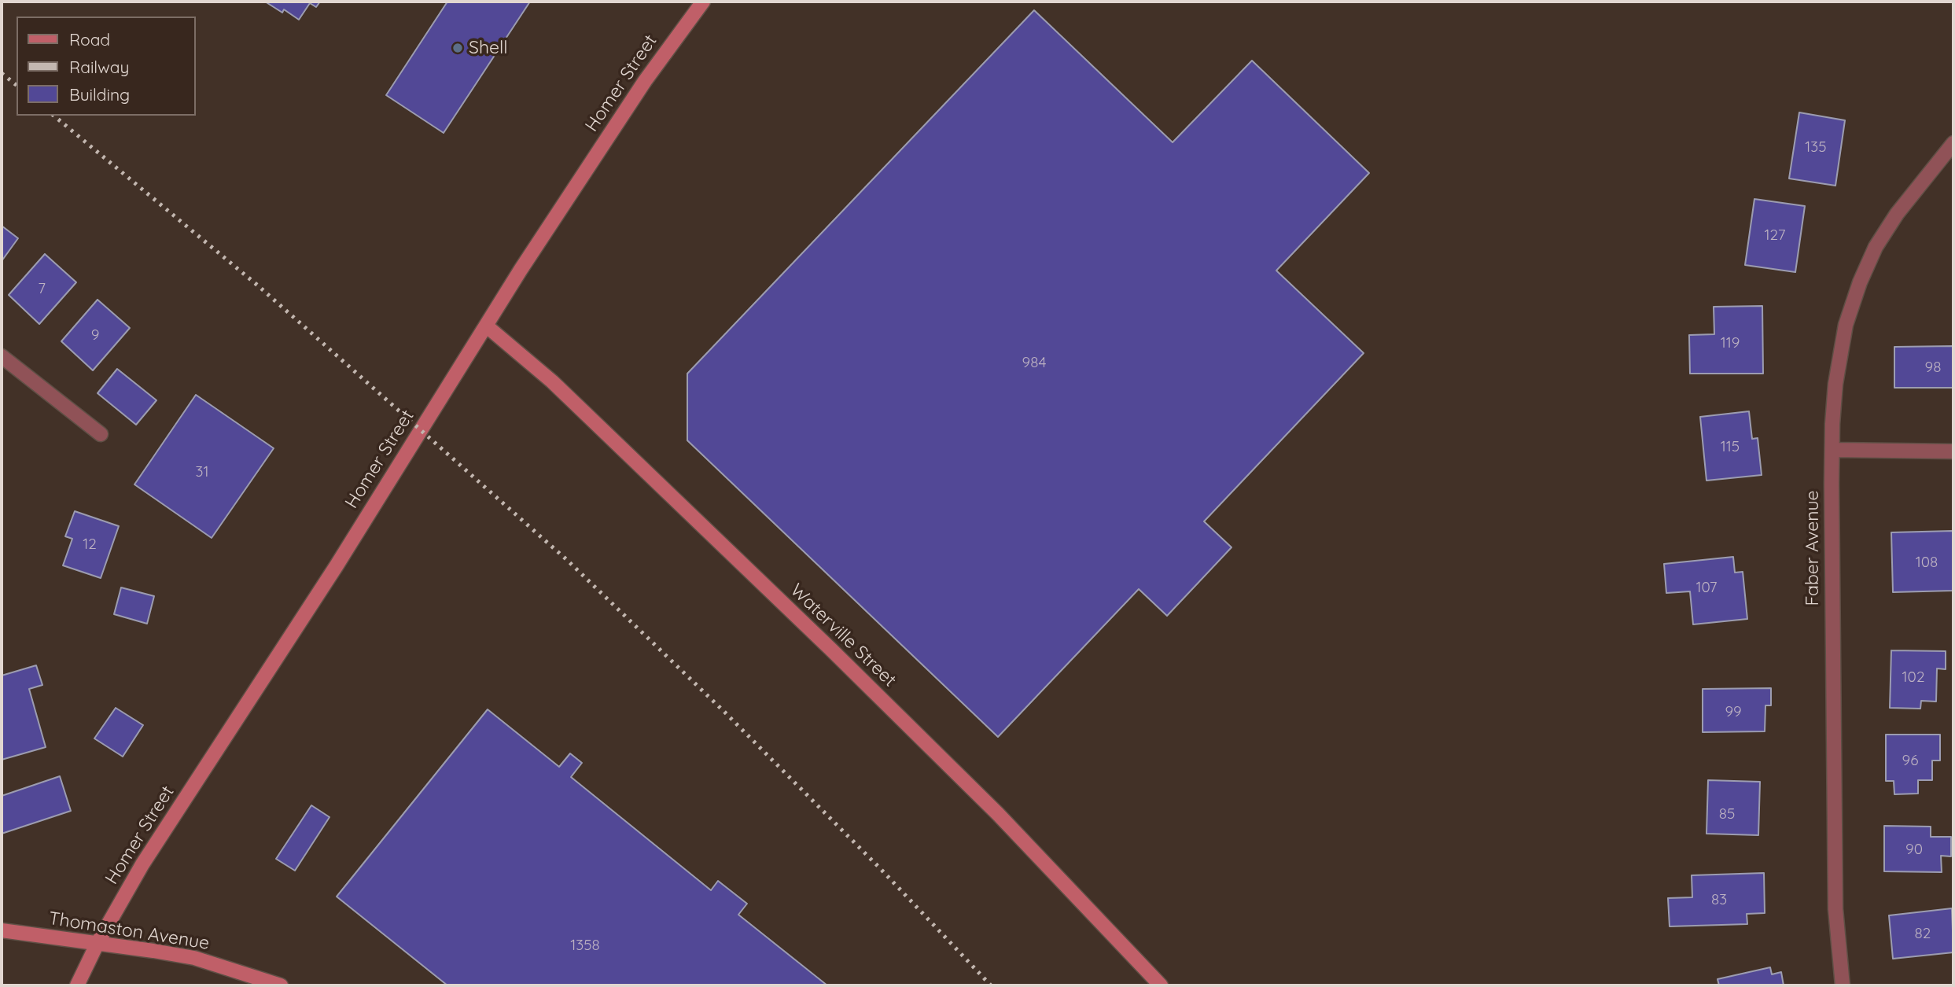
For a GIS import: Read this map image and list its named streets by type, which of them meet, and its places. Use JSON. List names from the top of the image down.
{
  "streets": {
    "main road": ["Homer Street", "Waterville Street", "Thomaston Avenue"],
    "street": ["Faber Avenue"]
  },
  "crossings": [
    ["Homer Street", "Waterville Street"],
    ["Homer Street", "Thomaston Avenue"]
  ],
  "places": ["Shell"],
  "house_numbers": [
    "135",
    "127",
    "7",
    "9",
    "119",
    "984",
    "98",
    "115",
    "31",
    "12",
    "108",
    "107",
    "102",
    "99",
    "96",
    "85",
    "90",
    "83",
    "82",
    "1358"
  ],
  "legend": ["Road", "Railway", "Building"]
}
